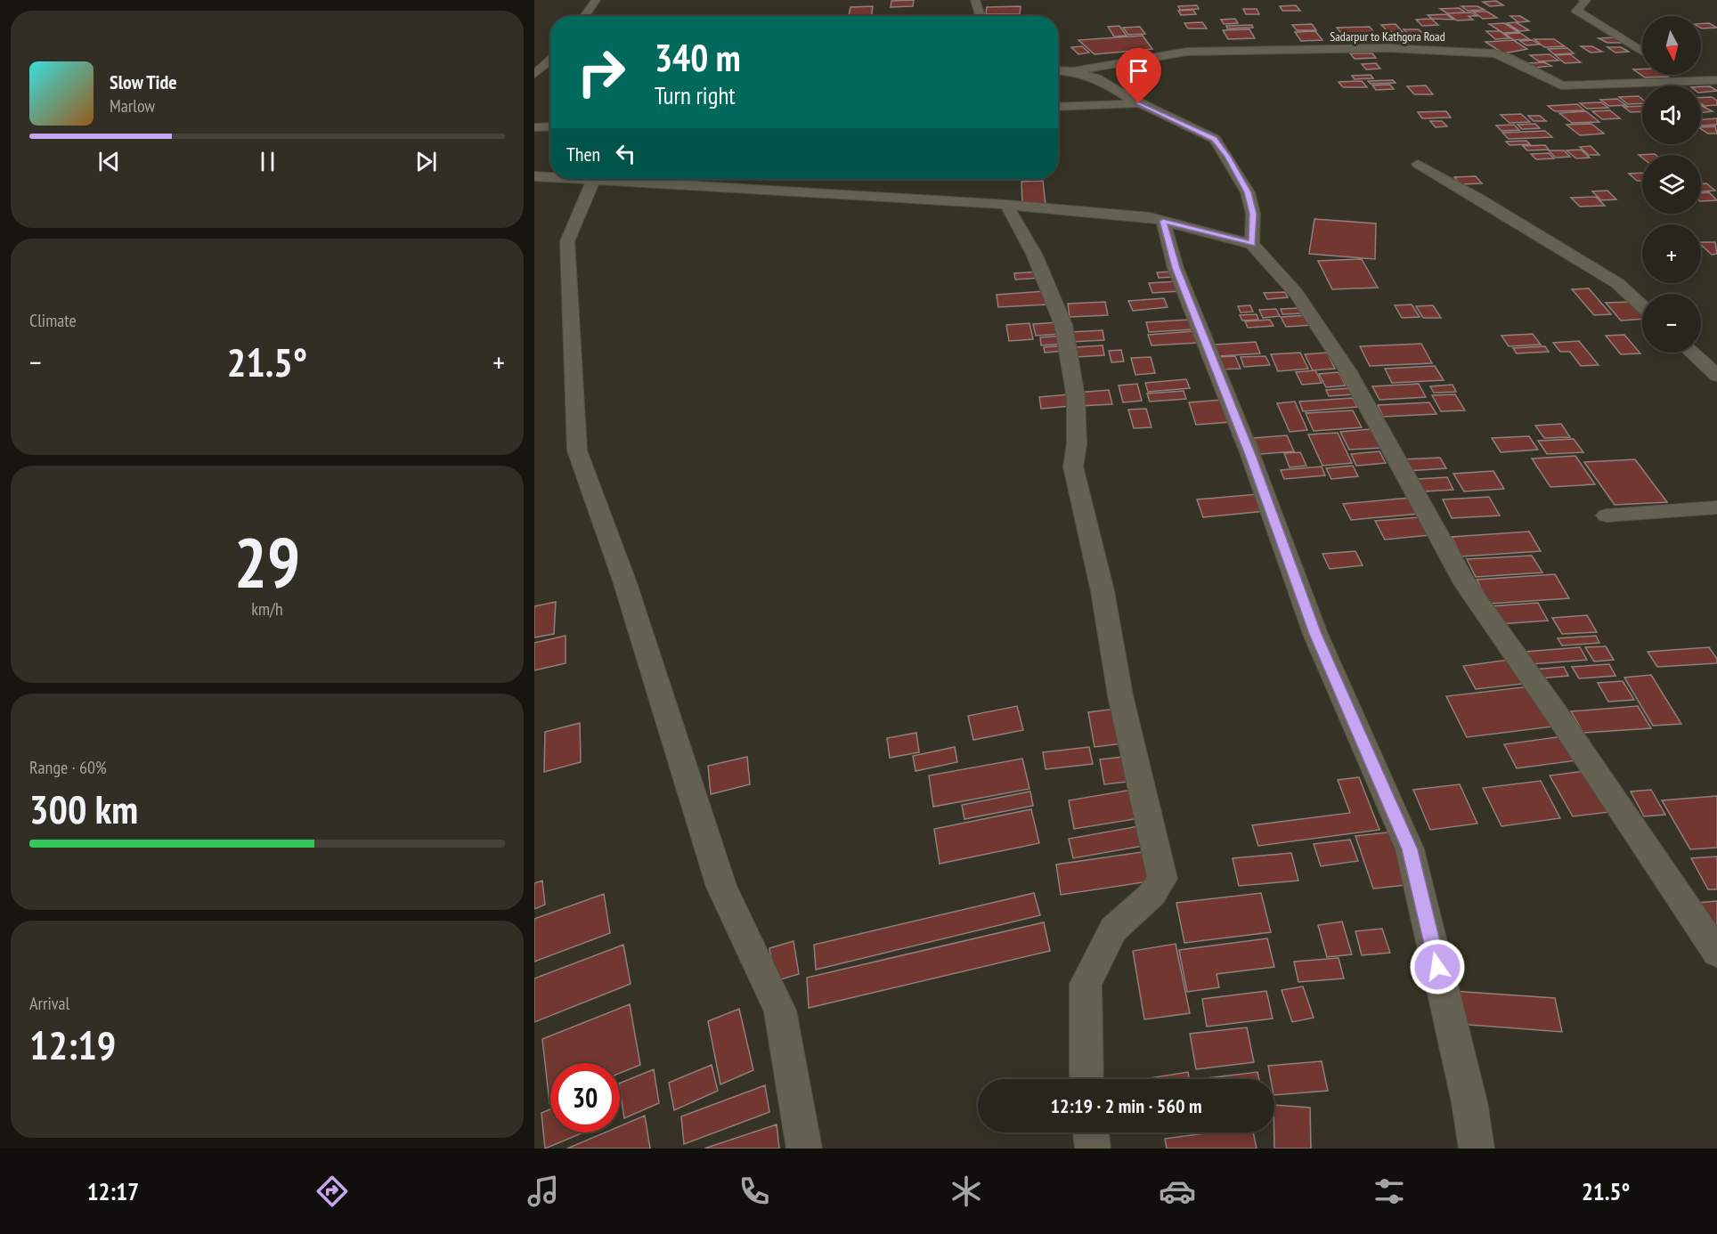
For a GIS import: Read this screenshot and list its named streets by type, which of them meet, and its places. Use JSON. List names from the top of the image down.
{
  "streets": {
    "street": ["Sadarpur to Kathgora Road"]
  },
  "north": "bottom",
  "page": {
    "map_buttons": ["+", "−"],
    "turn": ["340 m", "Turn right"],
    "song": ["Slow Tide", "Marlow"],
    "then": "Then",
    "tile": [
      "Climate",
      ["29", "km/h"],
      ["Range · 60%", "300 km"],
      ["Arrival", "12:19"]
    ],
    "heat": ["−", "21.5°", "+"],
    "limit": "30",
    "trip": "12:19 · 2 min · 560 m",
    "tabs": ["12:17", "21.5°"]
  }
}
